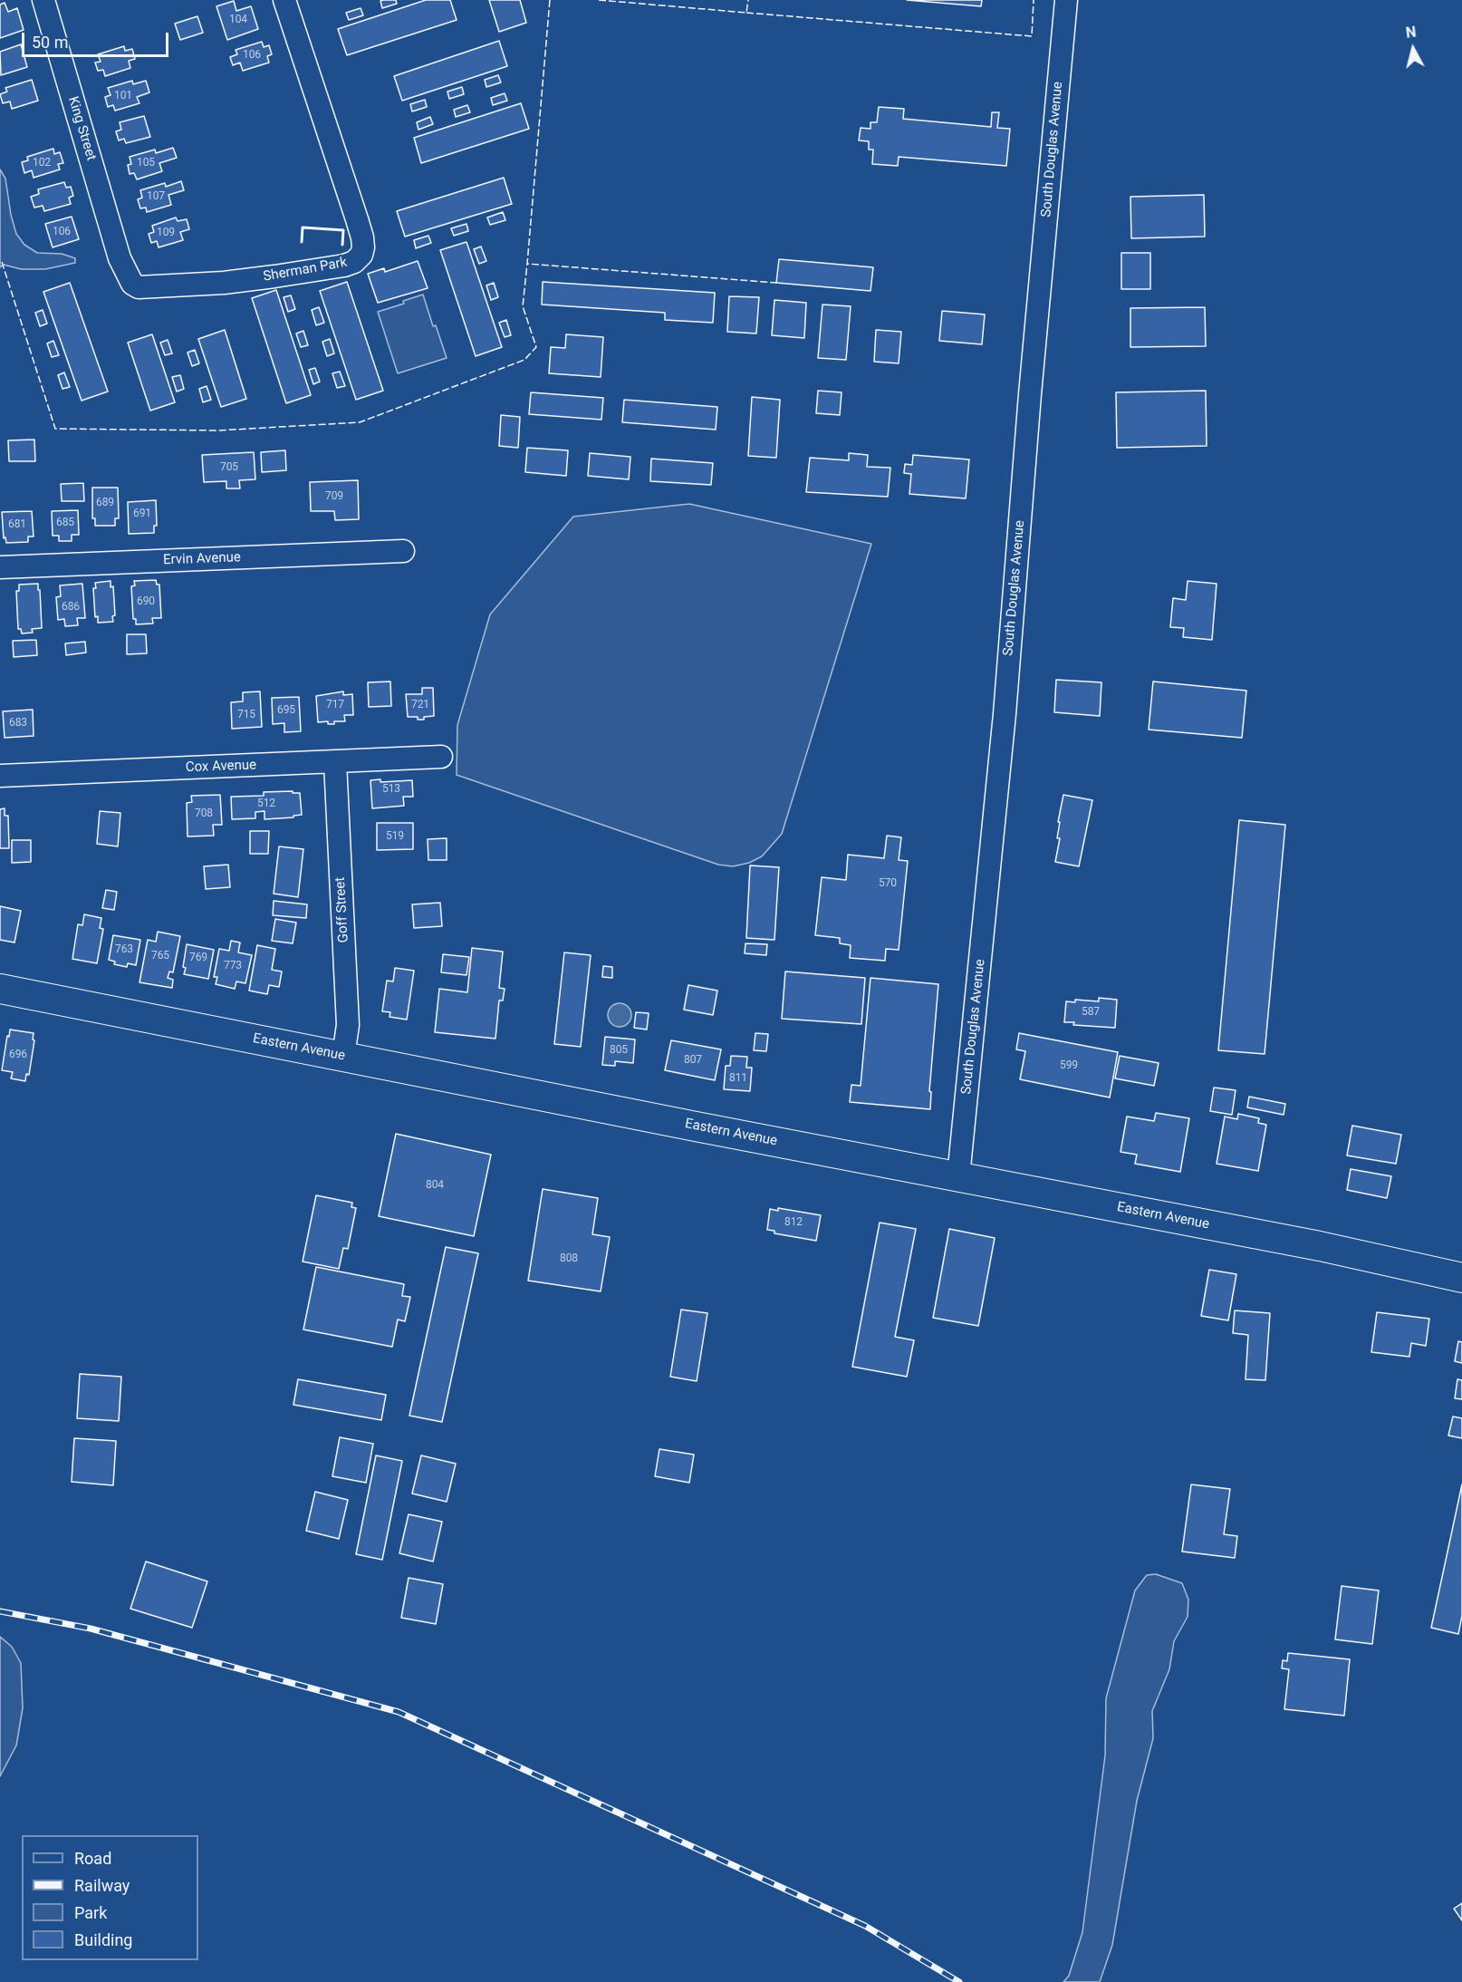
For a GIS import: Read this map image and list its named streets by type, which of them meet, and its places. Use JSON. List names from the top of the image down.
{
  "streets": {
    "main road": ["Eastern Avenue"],
    "street": [
      "King Street",
      "South Douglas Avenue",
      "Sherman Park",
      "Ervin Avenue",
      "Cox Avenue",
      "Goff Street"
    ]
  },
  "crossings": [
    ["King Street", "Sherman Park"],
    ["South Douglas Avenue", "Eastern Avenue"],
    ["Cox Avenue", "Goff Street"],
    ["Goff Street", "Eastern Avenue"]
  ],
  "house_numbers": [
    "104",
    "106",
    "101",
    "102",
    "105",
    "107",
    "106",
    "109",
    "705",
    "709",
    "689",
    "691",
    "685",
    "681",
    "690",
    "686",
    "717",
    "721",
    "695",
    "715",
    "683",
    "513",
    "512",
    "708",
    "519",
    "570",
    "763",
    "765",
    "769",
    "773",
    "587",
    "805",
    "696",
    "807",
    "599",
    "811",
    "804",
    "812",
    "808"
  ],
  "legend": [
    "Road",
    "Railway",
    "Park",
    "Building"
  ],
  "scale_bar": "50 m",
  "north": "top"
}
